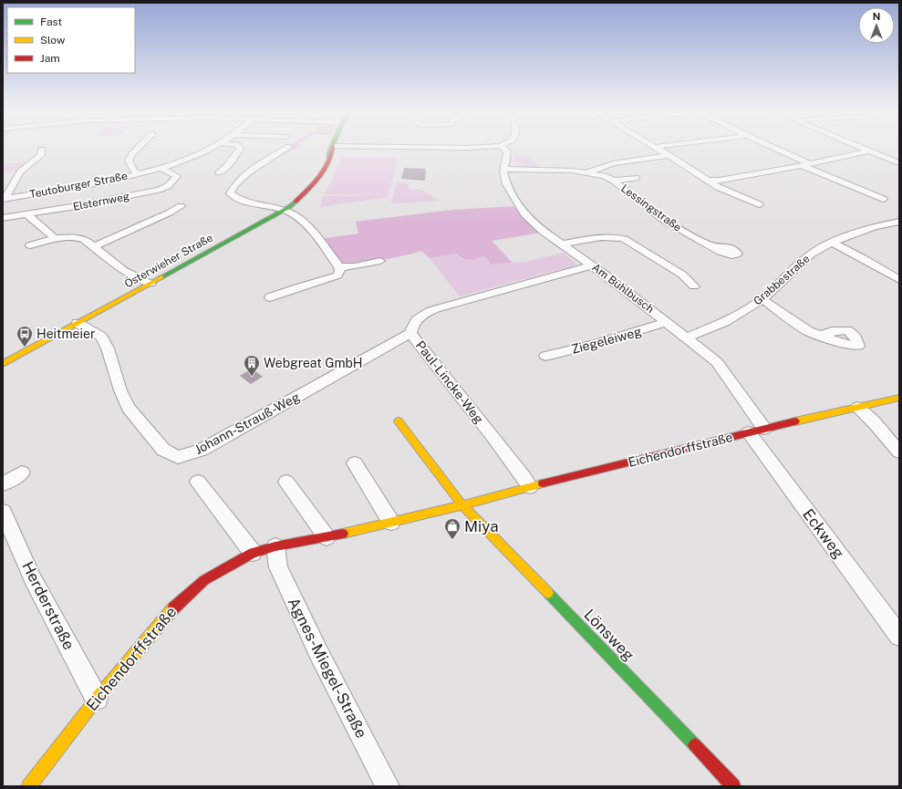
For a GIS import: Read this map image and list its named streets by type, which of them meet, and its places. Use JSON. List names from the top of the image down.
{
  "streets": {
    "street": [
      "Teutoburger Straße",
      "Elsternweg",
      "Lessingstraße",
      "Österwieher Straße",
      "Grabbestraße",
      "Am Bühlbusch",
      "Ziegeleiweg",
      "Paul-Lincke-Weg",
      "Johann-Strauß-Weg",
      "Eichendorffstraße",
      "Eckweg",
      "Herderstraße",
      "Lönsweg",
      "Agnes-Miegel-Straße"
    ]
  },
  "crossings": [
    ["Teutoburger Straße", "Elsternweg"],
    ["Lessingstraße", "Am Bühlbusch"],
    ["Österwieher Straße", "Johann-Strauß-Weg"],
    ["Grabbestraße", "Am Bühlbusch"],
    ["Am Bühlbusch", "Ziegeleiweg"],
    ["Am Bühlbusch", "Paul-Lincke-Weg"],
    ["Am Bühlbusch", "Eichendorffstraße"],
    ["Am Bühlbusch", "Eckweg"],
    ["Paul-Lincke-Weg", "Johann-Strauß-Weg"],
    ["Paul-Lincke-Weg", "Eichendorffstraße"],
    ["Eichendorffstraße", "Eckweg"],
    ["Eichendorffstraße", "Herderstraße"],
    ["Eichendorffstraße", "Lönsweg"],
    ["Eichendorffstraße", "Agnes-Miegel-Straße"]
  ],
  "places": {
    "bus stop": ["Heitmeier"],
    "building": ["Webgreat GmbH"],
    "shop": ["Miya"]
  },
  "legend": ["Fast", "Slow", "Jam"],
  "north": "top"
}
